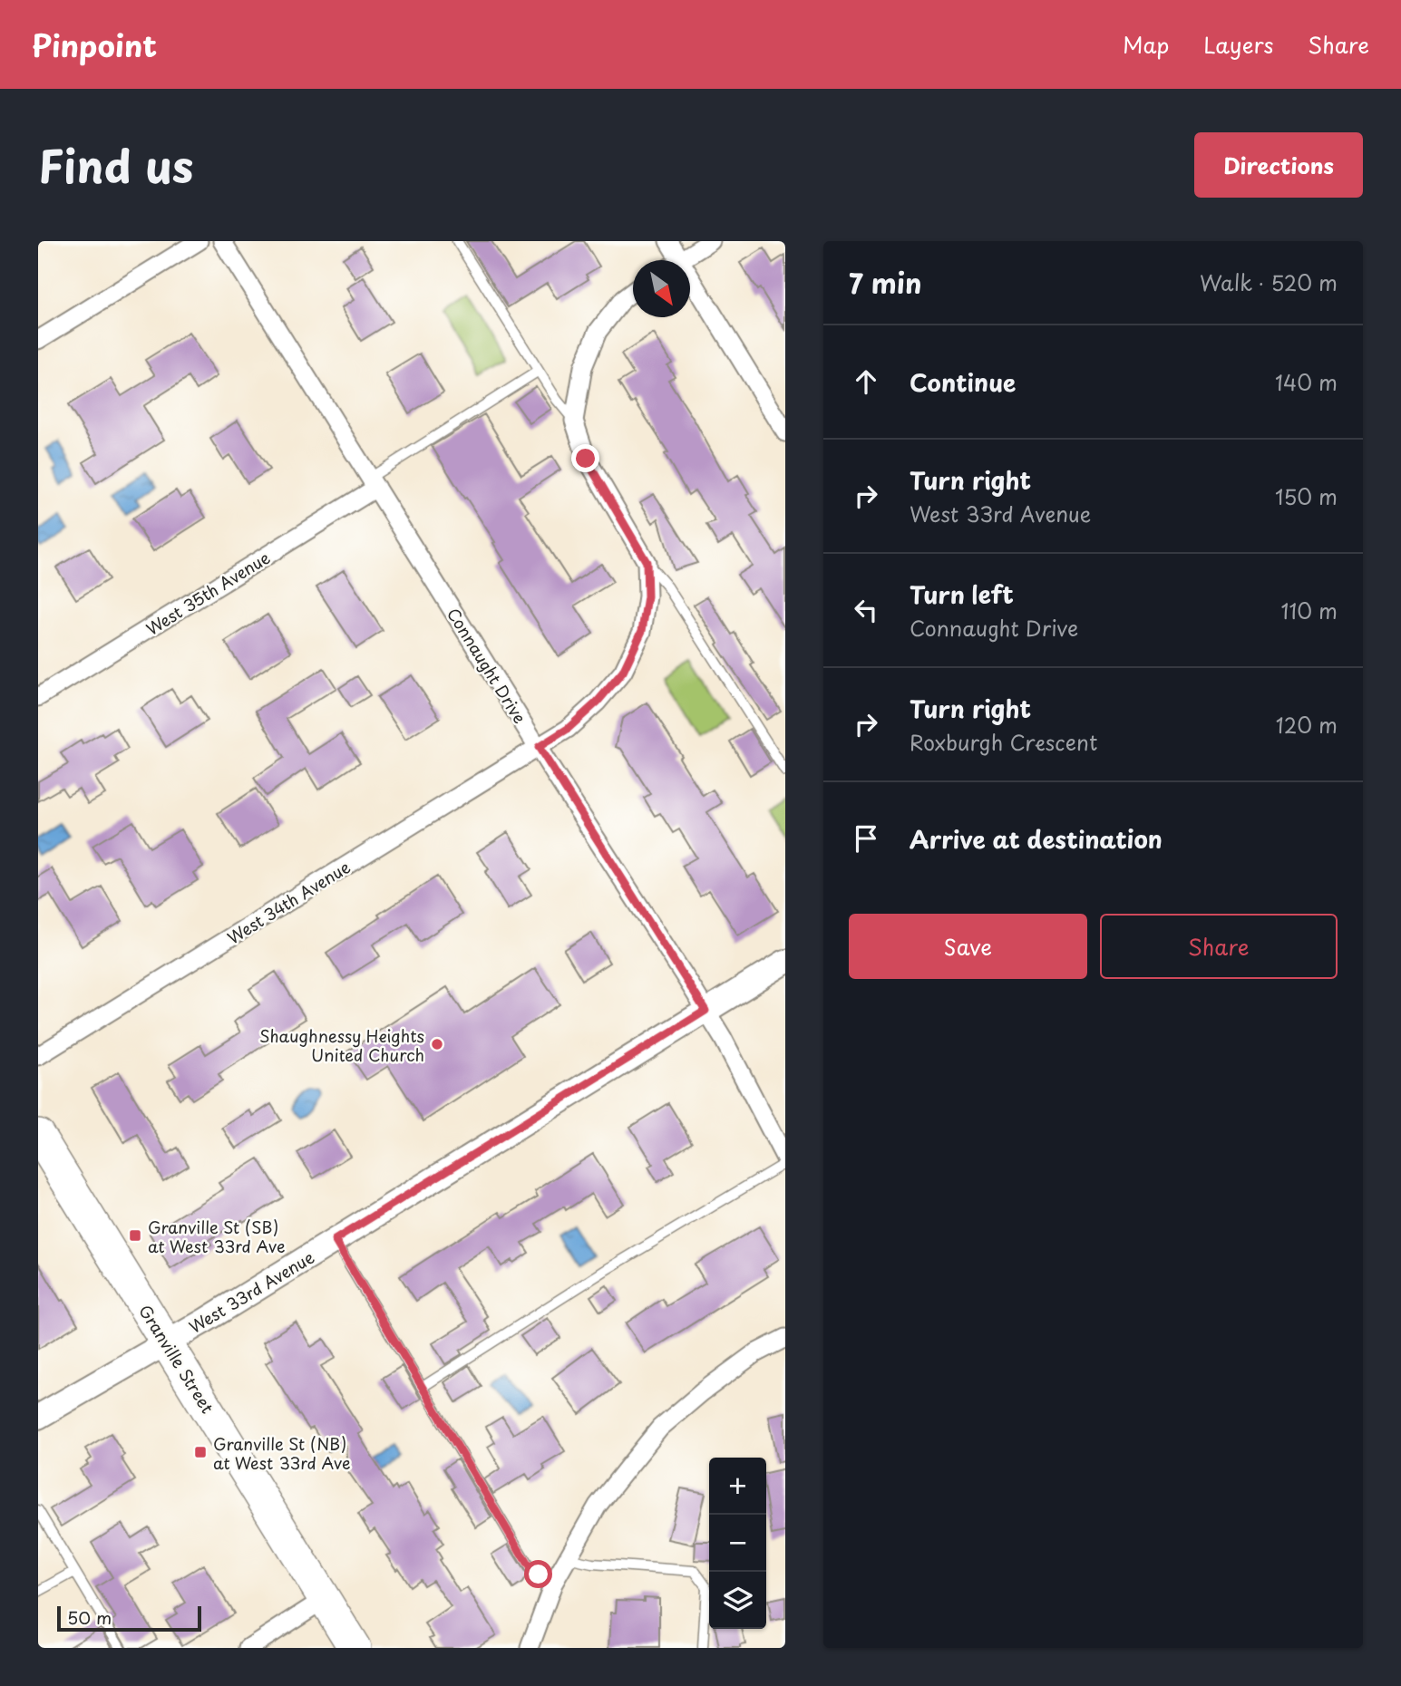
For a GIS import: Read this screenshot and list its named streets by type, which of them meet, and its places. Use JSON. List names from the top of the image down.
{
  "streets": {
    "highway": ["Granville Street"],
    "street": [
      "West 35th Avenue",
      "Connaught Drive",
      "West 34th Avenue",
      "West 33rd Avenue"
    ]
  },
  "crossings": [
    ["West 35th Avenue", "Connaught Drive"],
    ["Connaught Drive", "West 34th Avenue"],
    ["Connaught Drive", "West 33rd Avenue"],
    ["West 33rd Avenue", "Granville Street"]
  ],
  "places": {
    "other": ["Shaughnessy Heights United Church"],
    "transit": ["Granville St (SB) at West 33rd Ave", "Granville St (NB) at West 33rd Ave"]
  },
  "scale_bar": "50 m",
  "north": "bottom right",
  "page": {
    "header": "Pinpoint",
    "nav": ["Map", "Layers", "Share"],
    "title": "Find us",
    "buttons": [
      "Directions",
      ["Save", "Share"]
    ],
    "heading": ["7 min", "Walk · 520 m"],
    "list": [
      ["Continue", "140 m"],
      ["Turn right", "West 33rd Avenue", "150 m"],
      ["Turn left", "Connaught Drive", "110 m"],
      ["Turn right", "Roxburgh Crescent", "120 m"],
      "Arrive at destination"
    ],
    "map_buttons": ["+", "−"],
    "scale": "50 m"
  }
}
